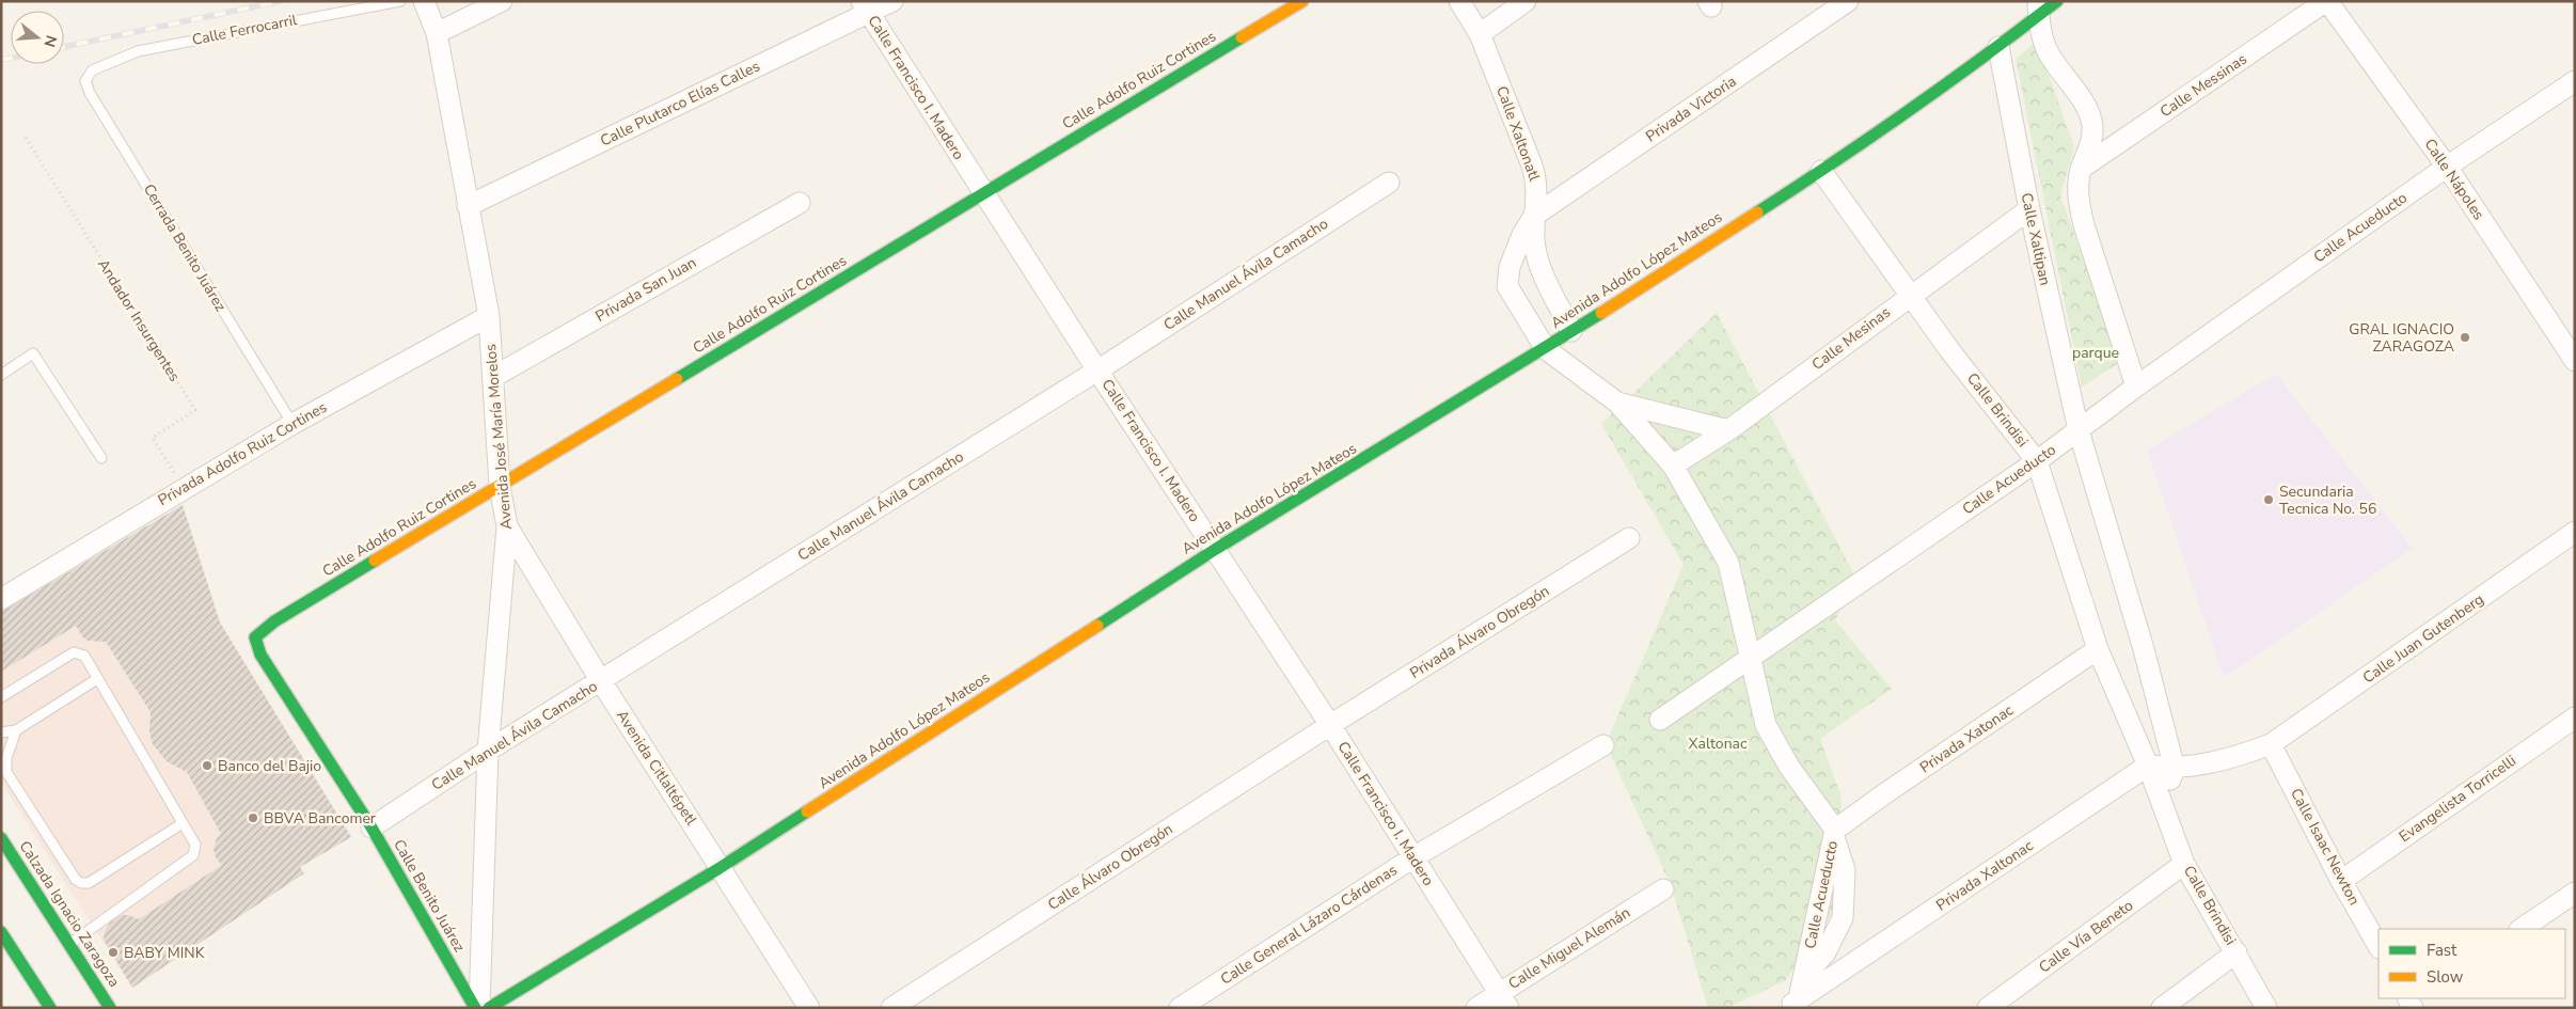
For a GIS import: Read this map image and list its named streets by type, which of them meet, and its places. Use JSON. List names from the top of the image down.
{
  "streets": {
    "street": [
      "Calle Adolfo Ruiz Cortines",
      "Calle Messinas",
      "Calle Francisco I. Madero",
      "Calle Plutarco Elías Calles",
      "Privada Victoria",
      "Calle Xaltonatl",
      "Calle Nápoles",
      "Calle Acueducto",
      "Calle Xaltipan",
      "Avenida Adolfo López Mateos",
      "Calle Manuel Ávila Camacho",
      "Privada San Juan",
      "Calle Mesinas",
      "Calle Brindisi",
      "Avenida José María Morelos",
      "Privada Adolfo Ruiz Cortines",
      "Privada Álvaro Obregón",
      "Calle Juan Gutenberg",
      "Privada Xatonac",
      "Avenida Citlaltépetl",
      "Evangelista Torricelli",
      "Calle Isaac Newton",
      "Calle Álvaro Obregón",
      "Privada Xaltonac",
      "Calle Benito Juárez",
      "Calzada Ignacio Zaragoza",
      "Calle General Lázaro Cárdenas",
      "Calle Vía Beneto",
      "Calle Miguel Alemán"
    ],
    "lane": ["Calle Ferrocarril", "Cerrada Benito Juárez"],
    "path": ["Andador Insurgentes"]
  },
  "crossings": [
    ["Calle Ferrocarril", "Cerrada Benito Juárez"],
    ["Calle Adolfo Ruiz Cortines", "Calle Francisco I. Madero"],
    ["Calle Adolfo Ruiz Cortines", "Avenida José María Morelos"],
    ["Calle Adolfo Ruiz Cortines", "Calle Benito Juárez"],
    ["Calle Messinas", "Calle Nápoles"],
    ["Calle Francisco I. Madero", "Calle Plutarco Elías Calles"],
    ["Calle Francisco I. Madero", "Avenida Adolfo López Mateos"],
    ["Calle Francisco I. Madero", "Calle Manuel Ávila Camacho"],
    ["Calle Francisco I. Madero", "Privada Álvaro Obregón"],
    ["Calle Francisco I. Madero", "Calle Álvaro Obregón"],
    ["Calle Francisco I. Madero", "Calle General Lázaro Cárdenas"],
    ["Calle Francisco I. Madero", "Calle Miguel Alemán"],
    ["Calle Plutarco Elías Calles", "Avenida José María Morelos"],
    ["Privada Victoria", "Calle Xaltonatl"],
    ["Calle Xaltonatl", "Avenida Adolfo López Mateos"],
    ["Calle Nápoles", "Calle Acueducto"],
    ["Calle Acueducto", "Calle Xaltipan"],
    ["Calle Acueducto", "Calle Brindisi"],
    ["Calle Acueducto", "Privada Xatonac"],
    ["Calle Acueducto", "Privada Xaltonac"],
    ["Calle Xaltipan", "Avenida Adolfo López Mateos"],
    ["Calle Xaltipan", "Calle Mesinas"],
    ["Cerrada Benito Juárez", "Privada Adolfo Ruiz Cortines"],
    ["Avenida Adolfo López Mateos", "Calle Brindisi"],
    ["Avenida Adolfo López Mateos", "Avenida Citlaltépetl"],
    ["Calle Manuel Ávila Camacho", "Avenida José María Morelos"],
    ["Calle Manuel Ávila Camacho", "Avenida Citlaltépetl"],
    ["Calle Manuel Ávila Camacho", "Calle Benito Juárez"],
    ["Privada San Juan", "Avenida José María Morelos"],
    ["Andador Insurgentes", "Privada Adolfo Ruiz Cortines"],
    ["Calle Mesinas", "Calle Brindisi"],
    ["Calle Brindisi", "Privada Xatonac"],
    ["Calle Brindisi", "Privada Xaltonac"],
    ["Calle Brindisi", "Calle Vía Beneto"],
    ["Avenida José María Morelos", "Privada Adolfo Ruiz Cortines"],
    ["Avenida José María Morelos", "Avenida Citlaltépetl"],
    ["Avenida José María Morelos", "Calle Benito Juárez"],
    ["Privada Álvaro Obregón", "Calle Álvaro Obregón"],
    ["Calle Juan Gutenberg", "Calle Isaac Newton"],
    ["Evangelista Torricelli", "Calle Isaac Newton"]
  ],
  "parks": ["parque", "Xaltonac"],
  "places": [
    "GRAL IGNACIO ZARAGOZA",
    "Secundaria Tecnica No. 56",
    "Banco del Bajio",
    "BBVA Bancomer",
    "BABY MINK"
  ],
  "legend": ["Fast", "Slow"],
  "north": "right"
}
